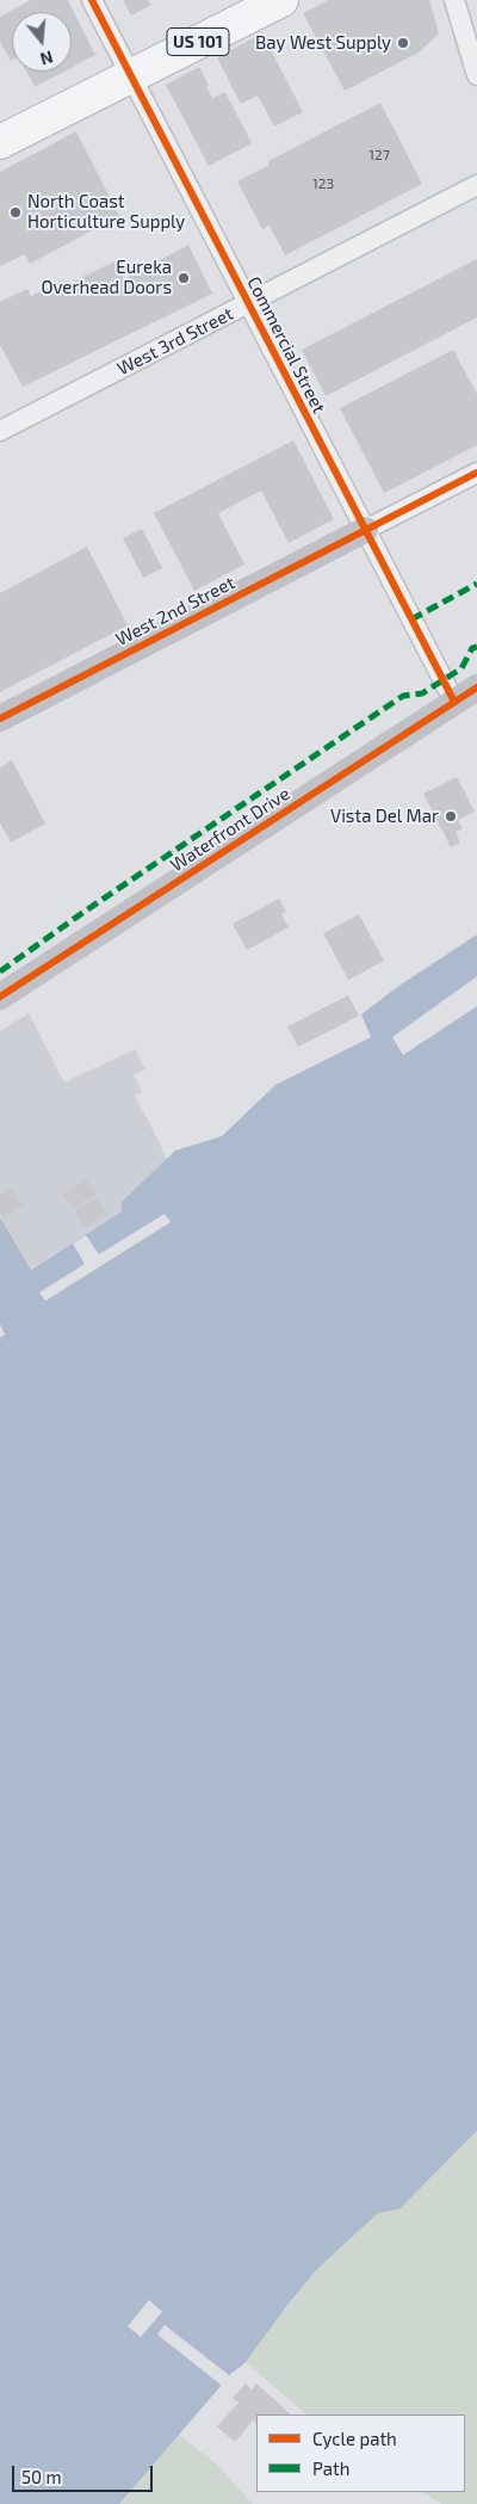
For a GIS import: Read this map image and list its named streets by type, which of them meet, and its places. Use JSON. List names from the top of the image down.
{
  "streets": {
    "highway": ["US 101"],
    "street": [
      "West 3rd Street",
      "Commercial Street",
      "West 2nd Street",
      "Waterfront Drive"
    ]
  },
  "crossings": [
    ["US 101", "Commercial Street"],
    ["West 3rd Street", "Commercial Street"],
    ["Commercial Street", "West 2nd Street"],
    ["Commercial Street", "Waterfront Drive"]
  ],
  "places": [
    "Bay West Supply",
    "North Coast Horticulture Supply",
    "Eureka Overhead Doors",
    "Vista Del Mar"
  ],
  "house_numbers": ["127", "123"],
  "legend": ["Cycle path", "Path"],
  "scale_bar": "50 m",
  "north": "bottom"
}
